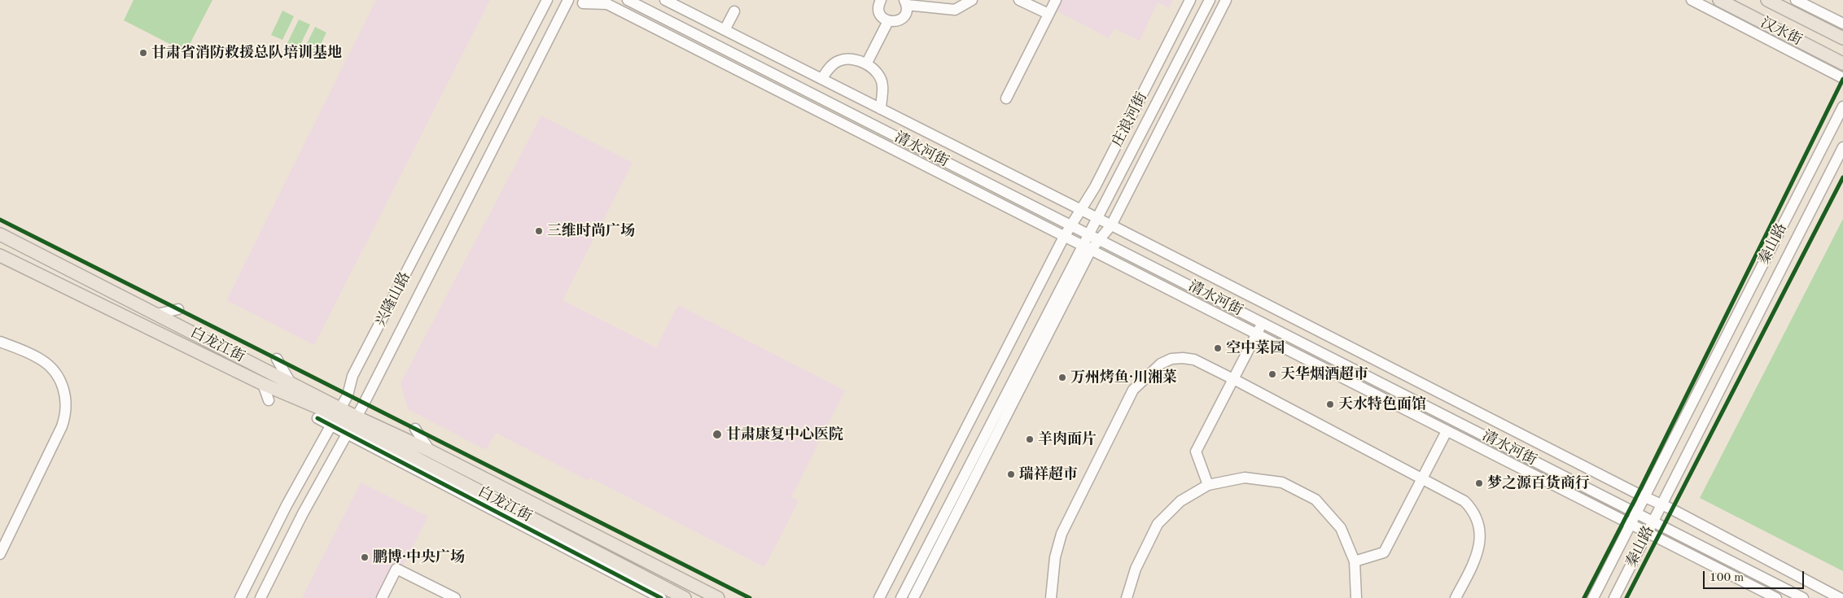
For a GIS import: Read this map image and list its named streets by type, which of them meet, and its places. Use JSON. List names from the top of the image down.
{
  "streets": {
    "main road": ["汉水街", "白龙江街"],
    "street": [
      "庄浪河街",
      "清水河街",
      "秦山路",
      "兴隆山路"
    ]
  },
  "crossings": [
    ["庄浪河街", "清水河街"],
    ["清水河街", "秦山路"],
    ["兴隆山路", "白龙江街"]
  ],
  "places": [
    "甘肃省消防救援总队培训基地",
    "三维时尚广场",
    "空中菜园",
    "天华烟酒超市",
    "万州烤鱼·川湘菜",
    "天水特色面馆",
    "甘肃康复中心医院",
    "羊肉面片",
    "瑞祥超市",
    "梦之源百货商行",
    "鹏博·中央广场"
  ],
  "scale_bar": "100 m"
}
